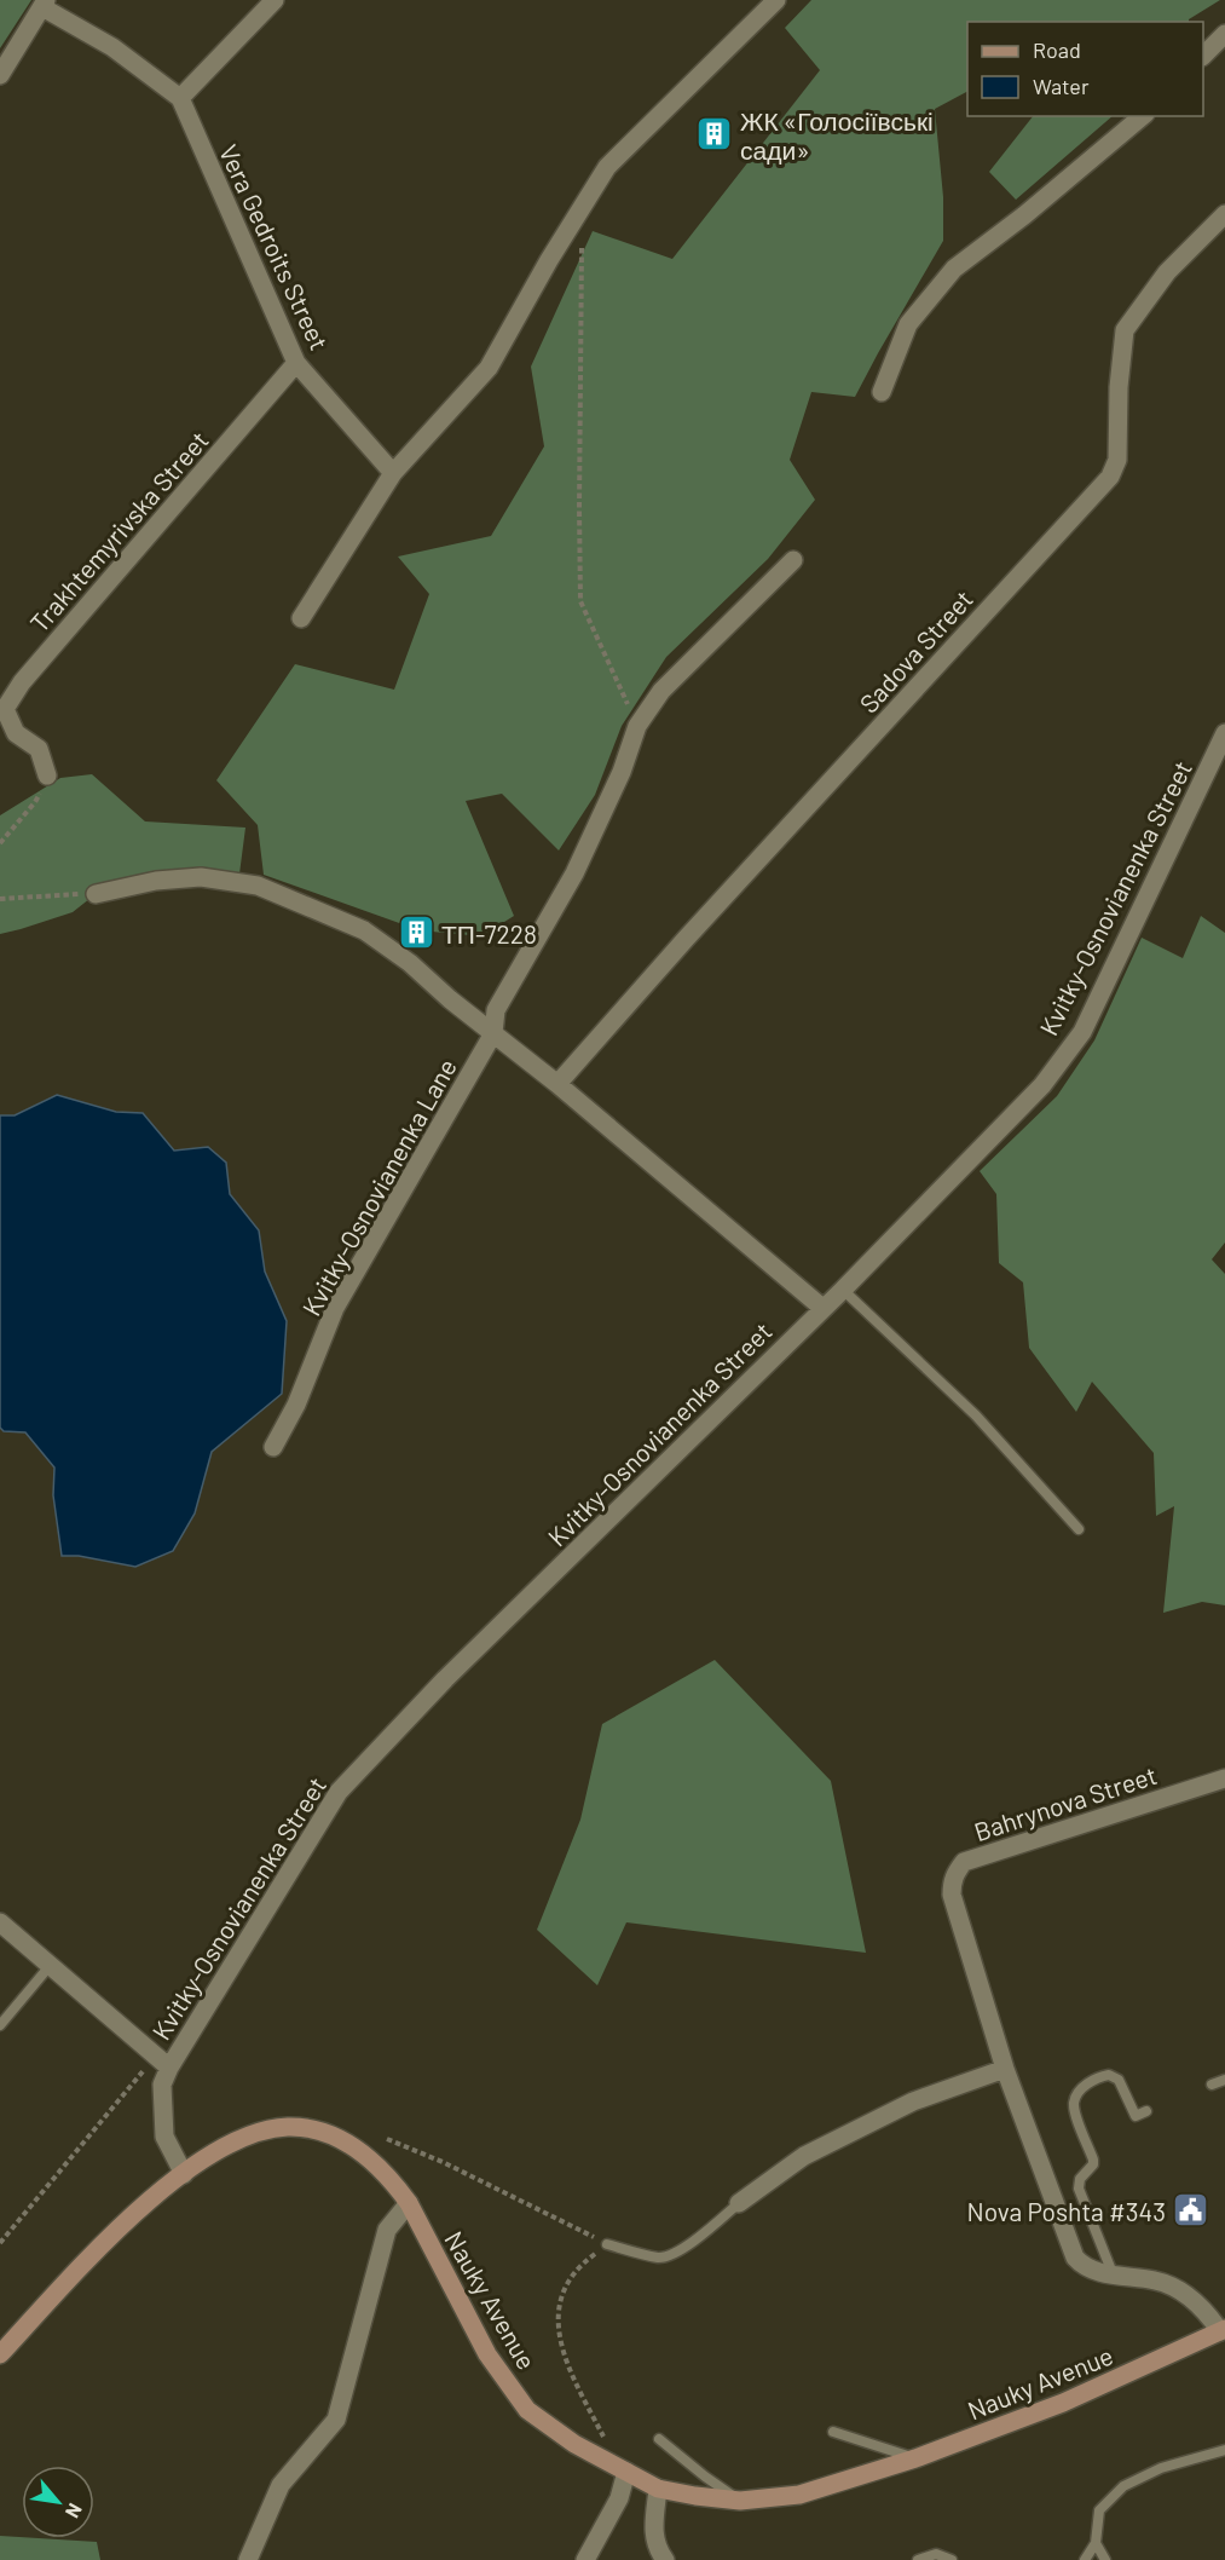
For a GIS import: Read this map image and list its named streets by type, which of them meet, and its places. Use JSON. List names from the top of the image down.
{
  "streets": {
    "main road": ["Nauky Avenue"],
    "street": [
      "Vera Gedroits Street",
      "Trakhtemyrivska Street",
      "Sadova Street",
      "Kvitky-Osnovianenka Street",
      "Kvitky-Osnovianenka Lane",
      "Bahrynova Street"
    ]
  },
  "crossings": [
    ["Vera Gedroits Street", "Trakhtemyrivska Street"],
    ["Kvitky-Osnovianenka Street", "Nauky Avenue"],
    ["Bahrynova Street", "Nauky Avenue"]
  ],
  "places": {
    "building": ["ЖК «Голосіївські сади»", "ТП-7228"],
    "public building": ["Nova Poshta #343"]
  },
  "legend": ["Road", "Water"],
  "north": "bottom right"
}
